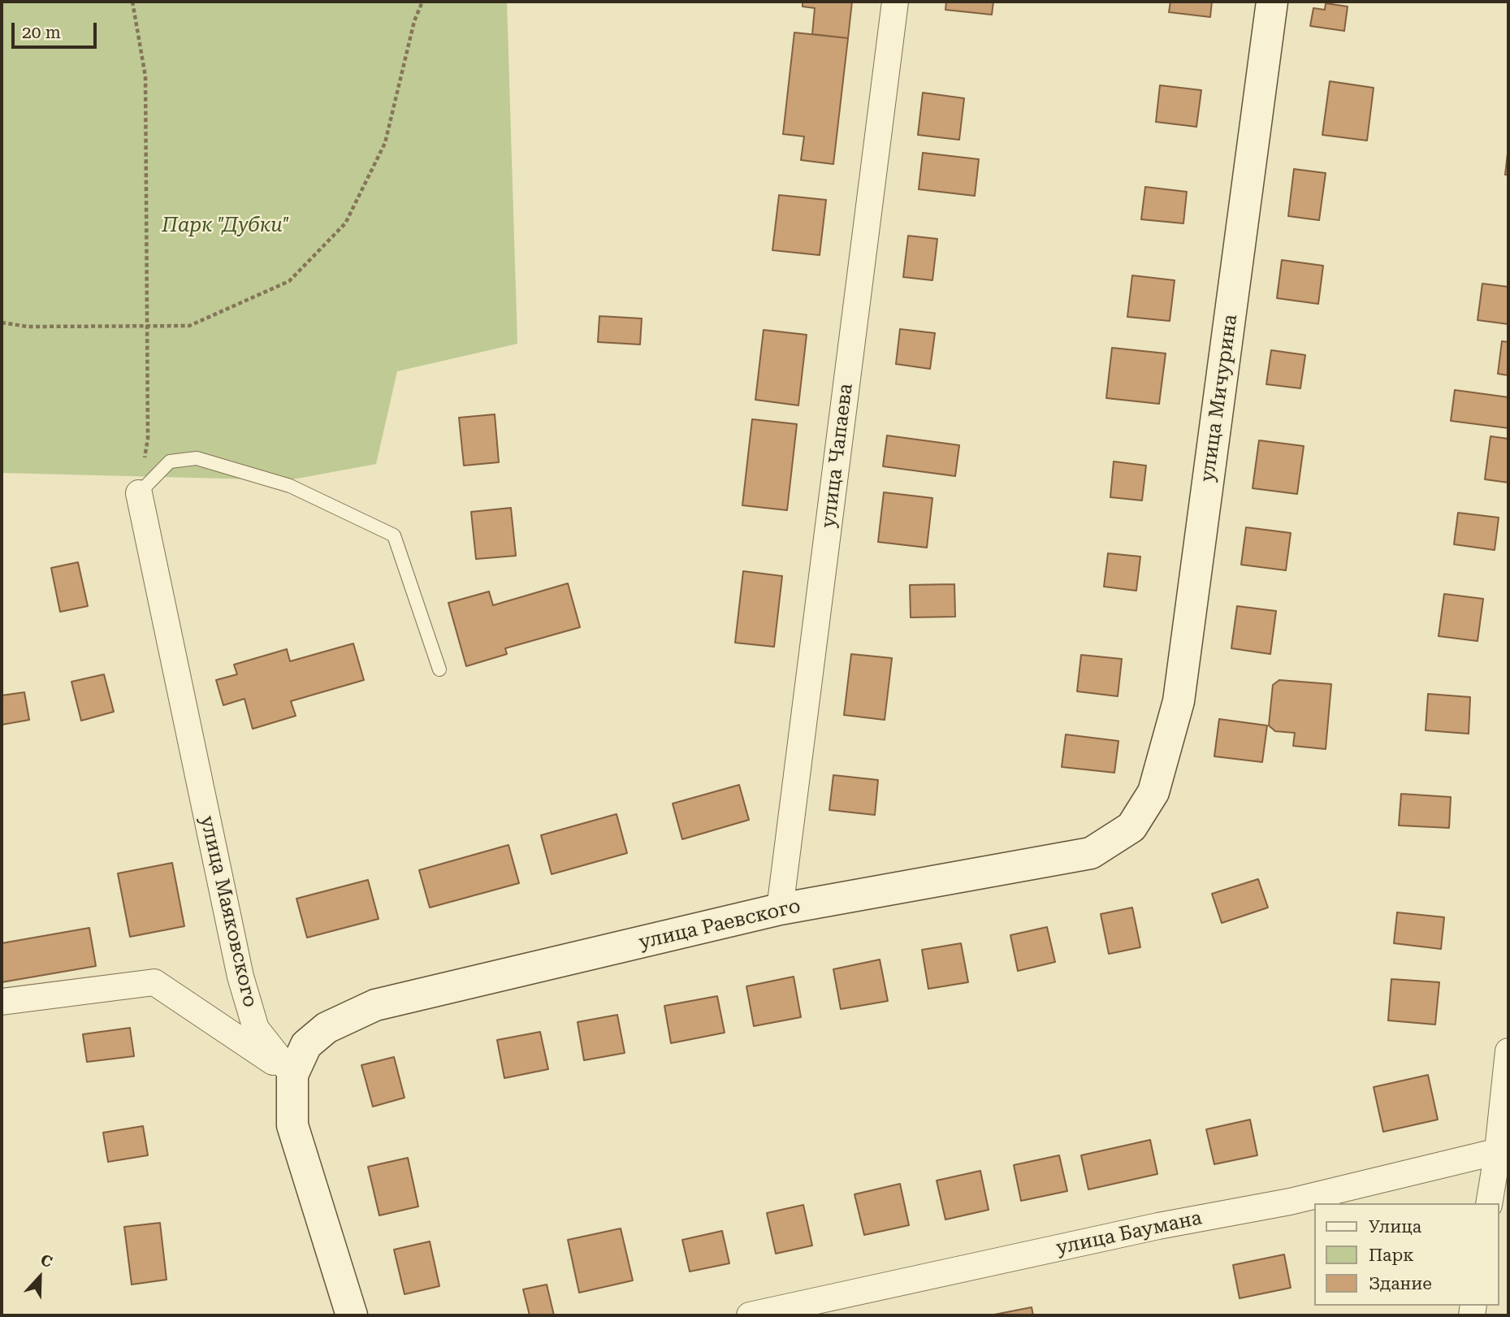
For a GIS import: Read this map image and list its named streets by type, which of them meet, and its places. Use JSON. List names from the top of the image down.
{
  "streets": {
    "street": [
      "улица Мичурина",
      "улица Чапаева",
      "улица Маяковского",
      "улица Раевского",
      "улица Баумана"
    ]
  },
  "crossings": [
    ["улица Мичурина", "улица Раевского"],
    ["улица Чапаева", "улица Раевского"],
    ["улица Маяковского", "улица Раевского"]
  ],
  "parks": ["Парк \"Дубки\""],
  "legend": ["Улица", "Парк", "Здание"],
  "scale_bar": "20 m",
  "north": "top"
}
